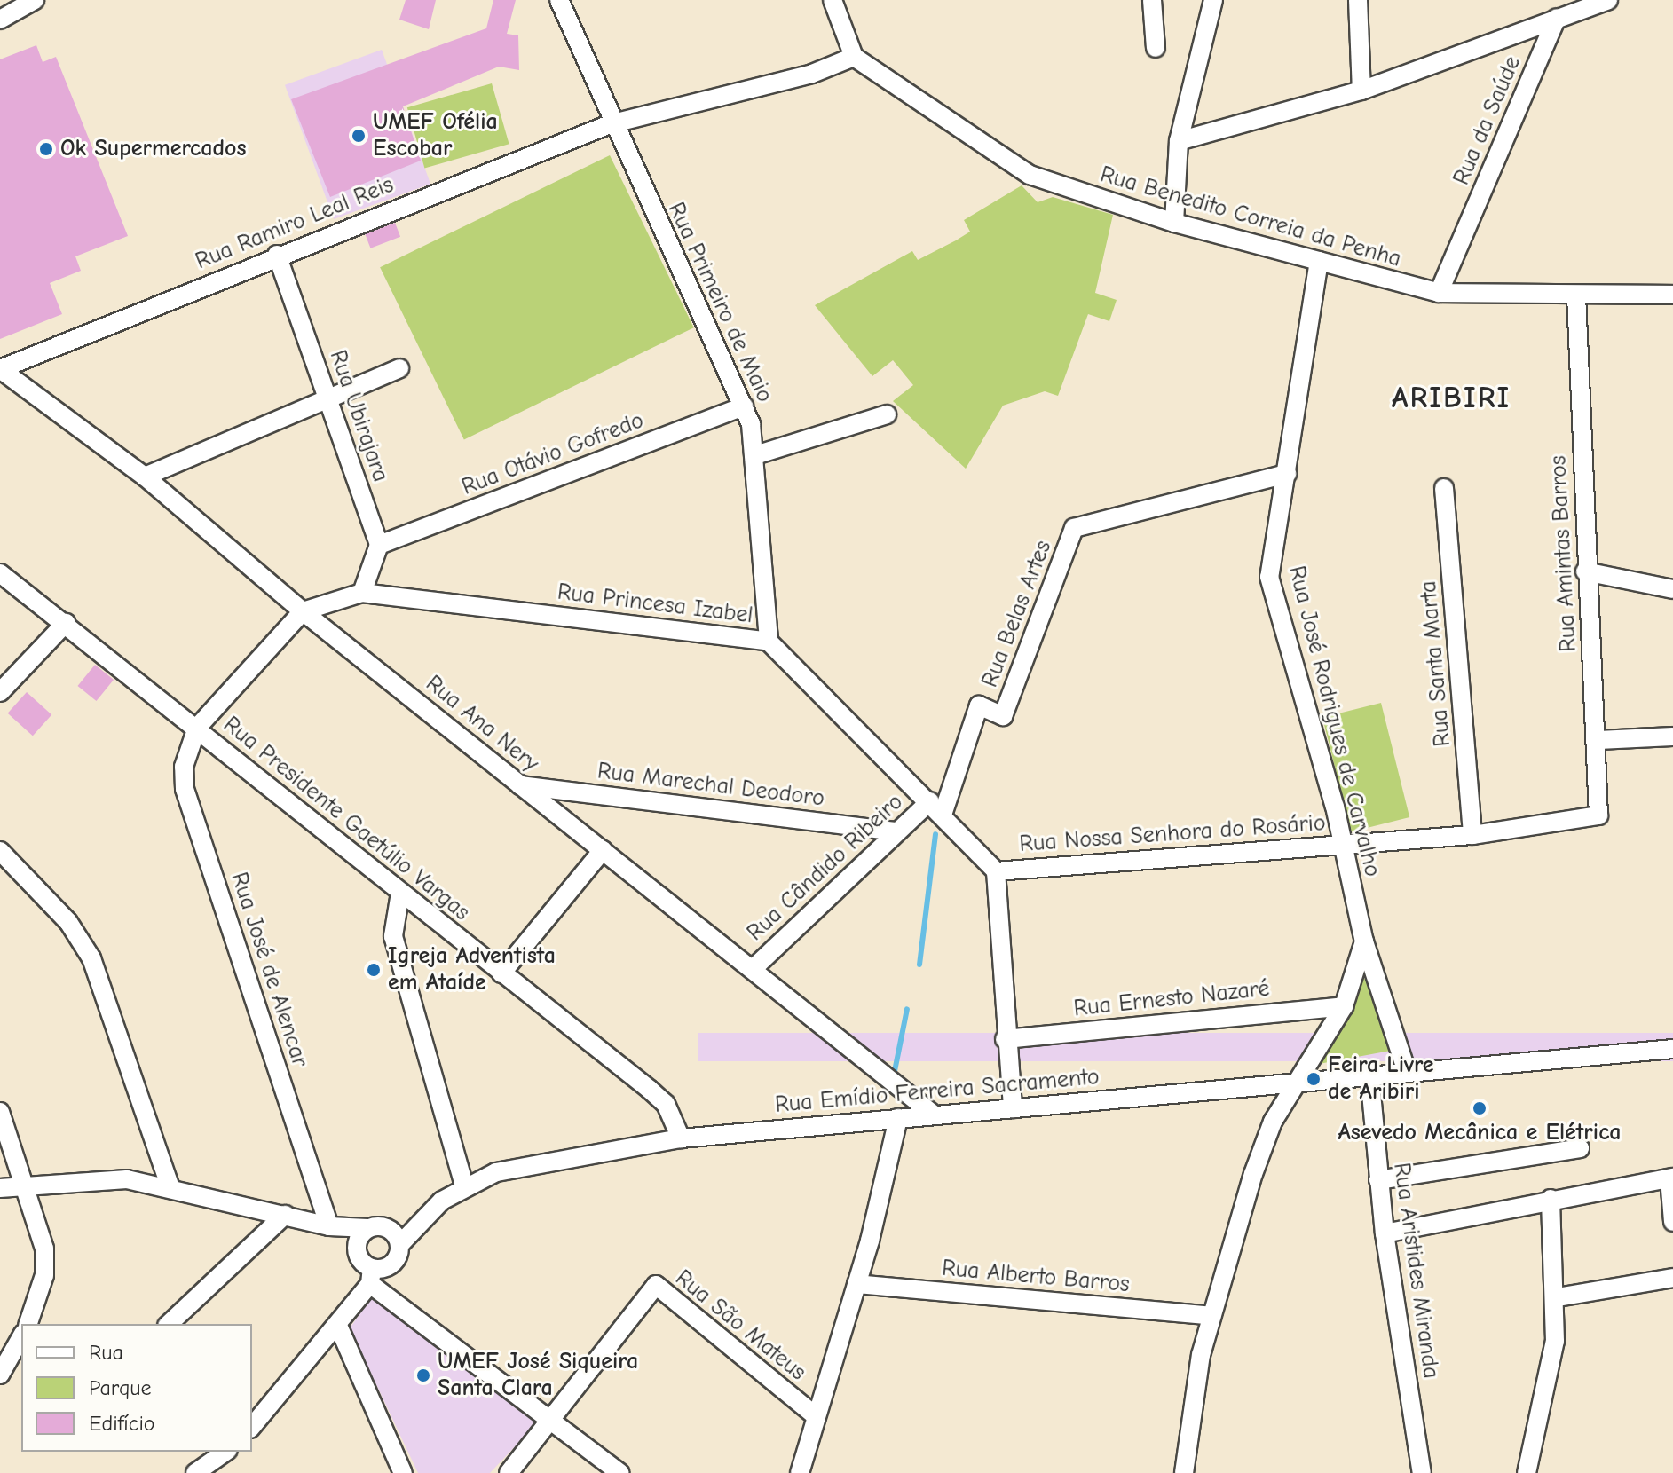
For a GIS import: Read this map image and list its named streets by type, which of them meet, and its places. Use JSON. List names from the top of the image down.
{
  "streets": {
    "street": [
      "Rua da Saúde",
      "Rua Benedito Correia da Penha",
      "Rua Ramiro Leal Reis",
      "Rua Primeiro de Maio",
      "Rua Ubirajara",
      "Rua Otávio Gofredo",
      "Rua Amintas Barros",
      "Rua Princesa Izabel",
      "Rua Belas Artes",
      "Rua Santa Marta",
      "Rua José Rodrigues de Carvalho",
      "Rua Ana Nery",
      "Rua Marechal Deodoro",
      "Rua Presidente Gaetúlio Vargas",
      "Rua Nossa Senhora do Rosário",
      "Rua Cândido Ribeiro",
      "Rua José de Alencar",
      "Rua Ernesto Nazaré",
      "Rua Emídio Ferreira Sacramento",
      "Rua Aristides Miranda",
      "Rua Alberto Barros",
      "Rua São Mateus"
    ]
  },
  "crossings": [
    ["Rua da Saúde", "Rua Benedito Correia da Penha"],
    ["Rua Benedito Correia da Penha", "Rua Ramiro Leal Reis"],
    ["Rua Benedito Correia da Penha", "Rua Amintas Barros"],
    ["Rua Benedito Correia da Penha", "Rua José Rodrigues de Carvalho"],
    ["Rua Ramiro Leal Reis", "Rua Primeiro de Maio"],
    ["Rua Ramiro Leal Reis", "Rua Ubirajara"],
    ["Rua Ramiro Leal Reis", "Rua Ana Nery"],
    ["Rua Primeiro de Maio", "Rua Otávio Gofredo"],
    ["Rua Primeiro de Maio", "Rua Princesa Izabel"],
    ["Rua Ubirajara", "Rua Otávio Gofredo"],
    ["Rua Amintas Barros", "Rua Nossa Senhora do Rosário"],
    ["Rua Princesa Izabel", "Rua Belas Artes"],
    ["Rua Princesa Izabel", "Rua Ana Nery"],
    ["Rua Princesa Izabel", "Rua Nossa Senhora do Rosário"],
    ["Rua Princesa Izabel", "Rua Cândido Ribeiro"],
    ["Rua Belas Artes", "Rua José Rodrigues de Carvalho"],
    ["Rua Belas Artes", "Rua Cândido Ribeiro"],
    ["Rua Santa Marta", "Rua Nossa Senhora do Rosário"],
    ["Rua José Rodrigues de Carvalho", "Rua Nossa Senhora do Rosário"],
    ["Rua José Rodrigues de Carvalho", "Rua Ernesto Nazaré"],
    ["Rua José Rodrigues de Carvalho", "Rua Emídio Ferreira Sacramento"],
    ["Rua José Rodrigues de Carvalho", "Rua Alberto Barros"],
    ["Rua Ana Nery", "Rua Marechal Deodoro"],
    ["Rua Ana Nery", "Rua Cândido Ribeiro"],
    ["Rua Ana Nery", "Rua Emídio Ferreira Sacramento"],
    ["Rua Marechal Deodoro", "Rua Cândido Ribeiro"],
    ["Rua Presidente Gaetúlio Vargas", "Rua José de Alencar"],
    ["Rua Presidente Gaetúlio Vargas", "Rua Emídio Ferreira Sacramento"],
    ["Rua José de Alencar", "Rua Emídio Ferreira Sacramento"],
    ["Rua Emídio Ferreira Sacramento", "Rua Aristides Miranda"]
  ],
  "districts": ["ARIBIRI"],
  "places": [
    "UMEF Ofélia Escobar",
    "Ok Supermercados",
    "Igreja Adventista em Ataíde",
    "Feira Livre de Aribiri",
    "Asevedo Mecânica e Elétrica",
    "UMEF José Siqueira Santa Clara"
  ],
  "legend": ["Rua", "Parque", "Edifício"]
}
